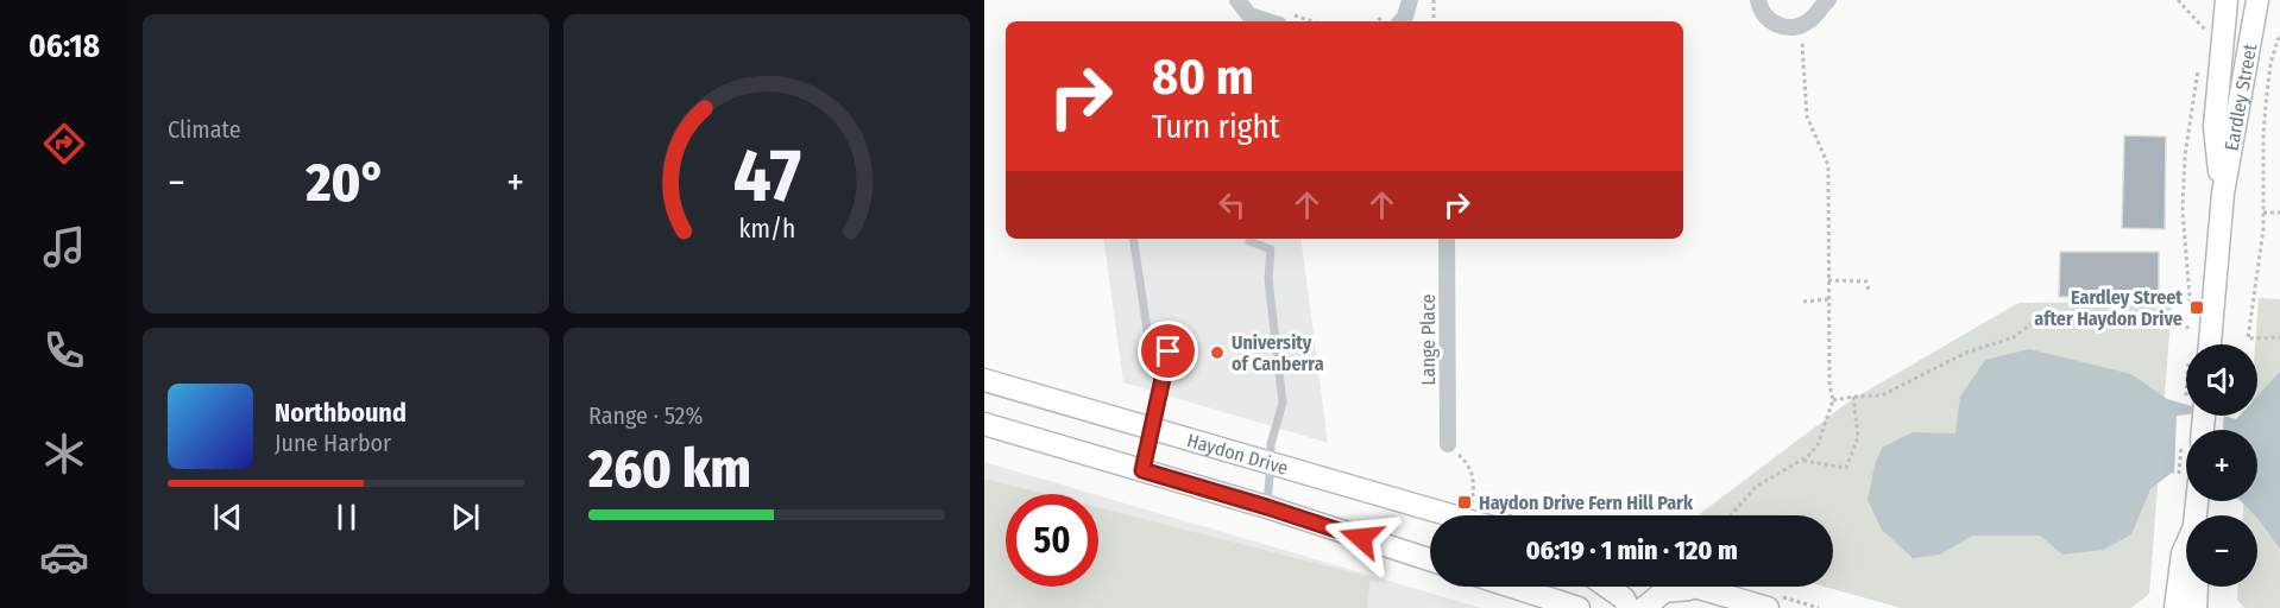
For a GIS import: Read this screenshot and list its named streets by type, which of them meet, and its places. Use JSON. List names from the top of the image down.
{
  "streets": {
    "main road": ["Eardley Street", "Haydon Drive"],
    "street": ["Lange Place"]
  },
  "places": {
    "transit": ["Eardley Street after Haydon Drive", "Haydon Drive Fern Hill Park"],
    "other": ["University of Canberra"]
  },
  "page": {
    "tabs": "06:18",
    "tile": [
      "Climate",
      ["Range · 52%", "260 km"]
    ],
    "turn": ["80 m", "Turn right"],
    "heat": ["−", "20°", "+"],
    "map_buttons": ["+", "−"],
    "song": ["Northbound", "June Harbor"],
    "limit": "50",
    "trip": "06:19 · 1 min · 120 m",
    "gauge": ["47", "km/h"]
  }
}
